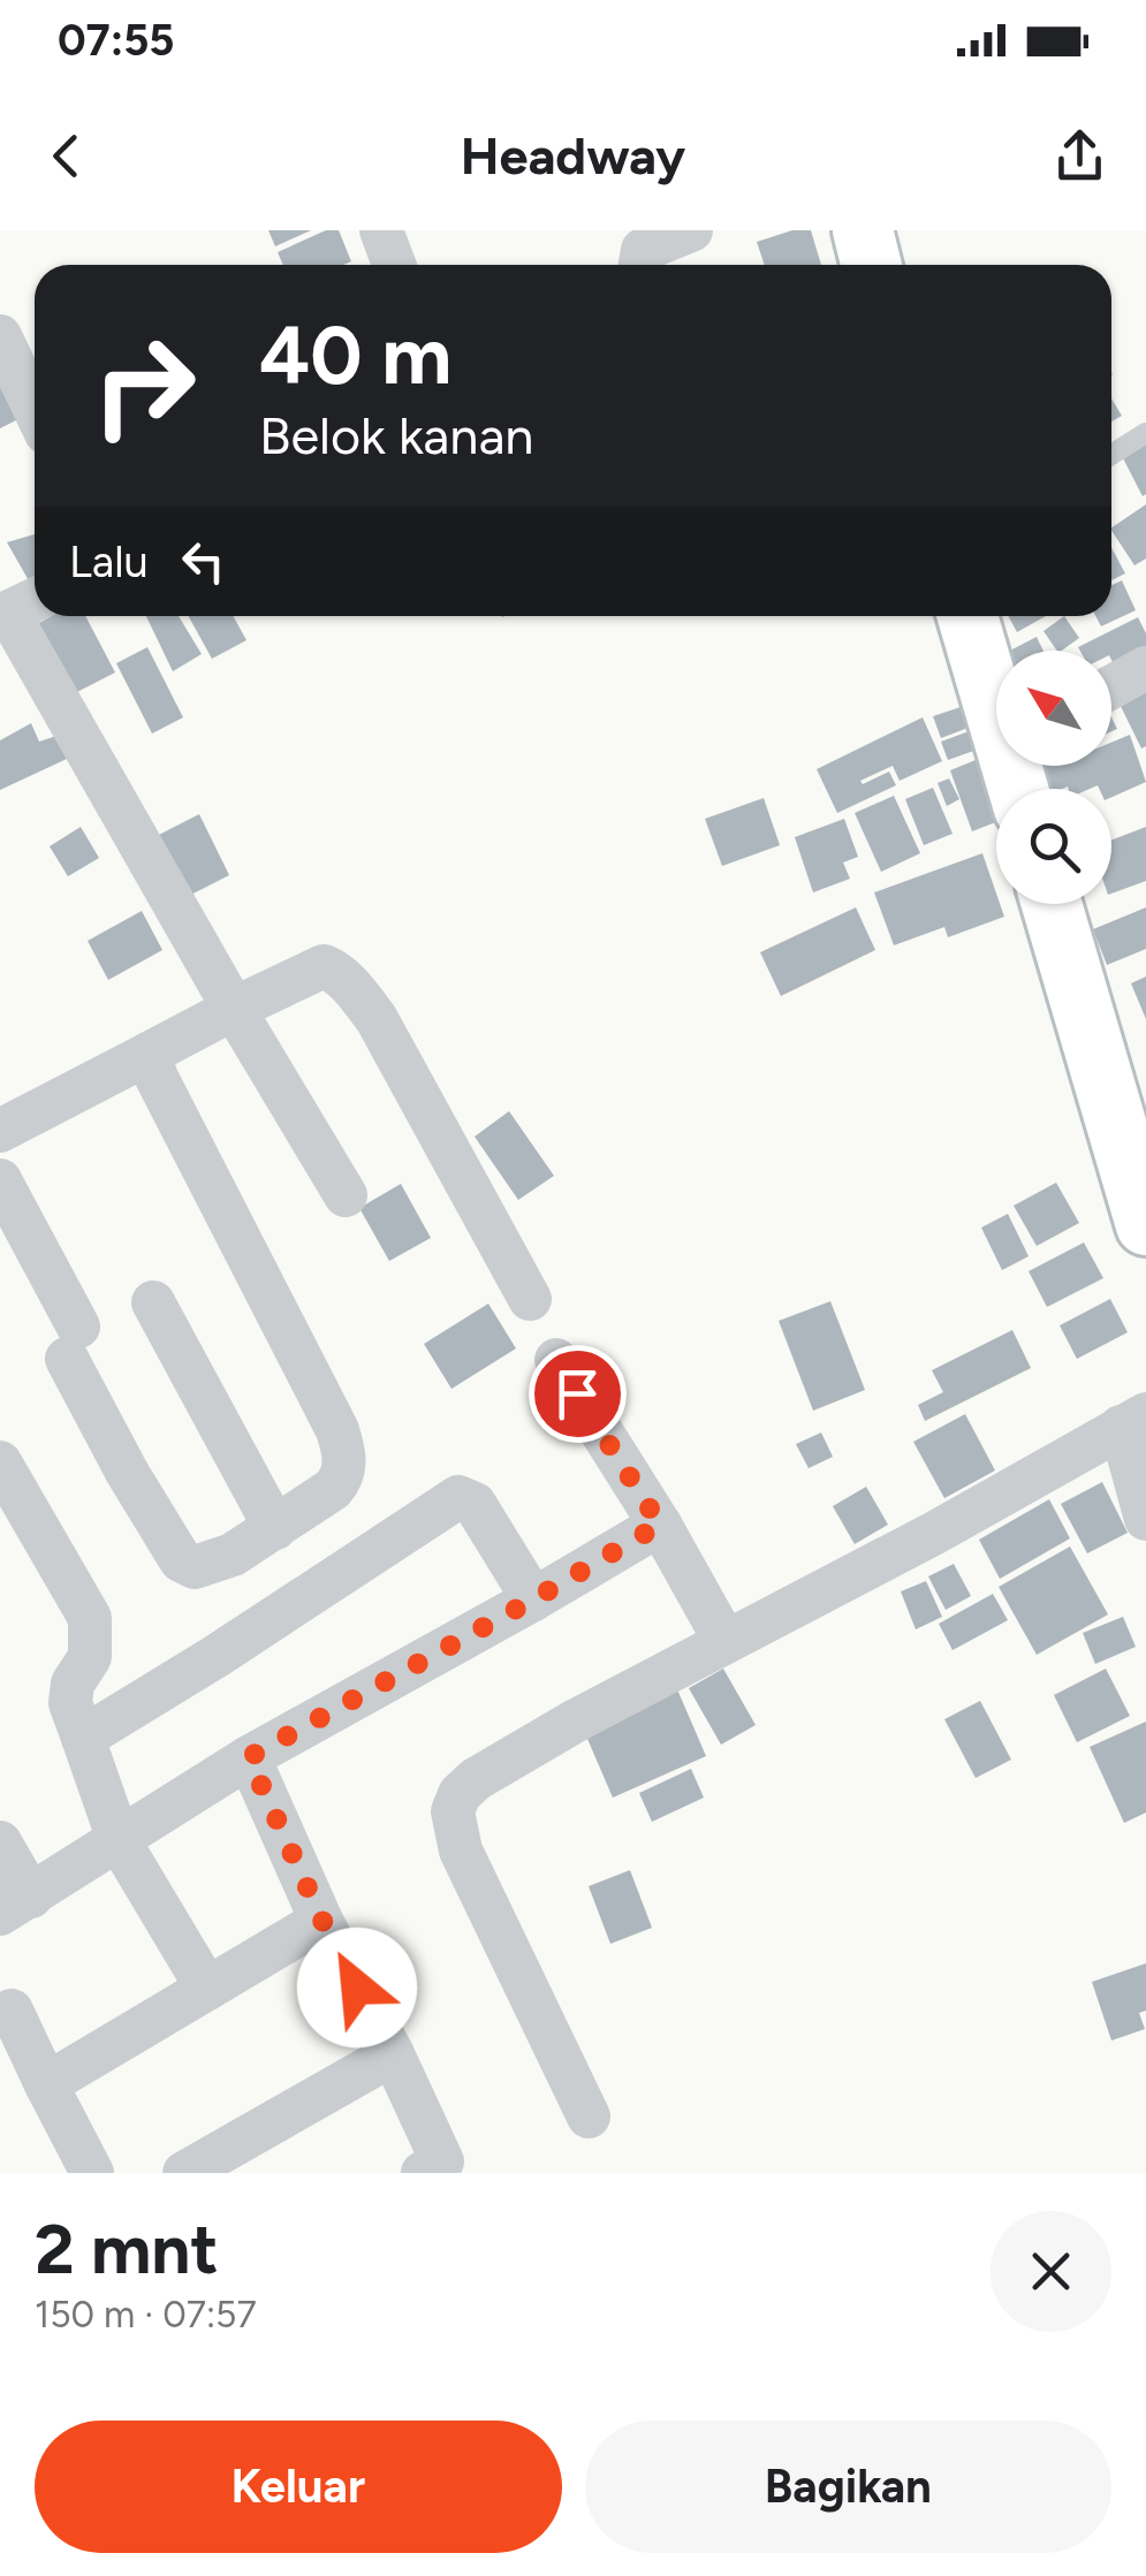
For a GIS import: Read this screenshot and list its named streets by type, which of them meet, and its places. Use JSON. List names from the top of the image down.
{
  "north": "top left",
  "page": {
    "status": "07:55",
    "header": "Headway",
    "turn": ["40 m", "Belok kanan"],
    "then": "Lalu",
    "heading": ["2 mnt", "150 m · 07:57"],
    "buttons": ["Keluar", "Bagikan"]
  }
}
